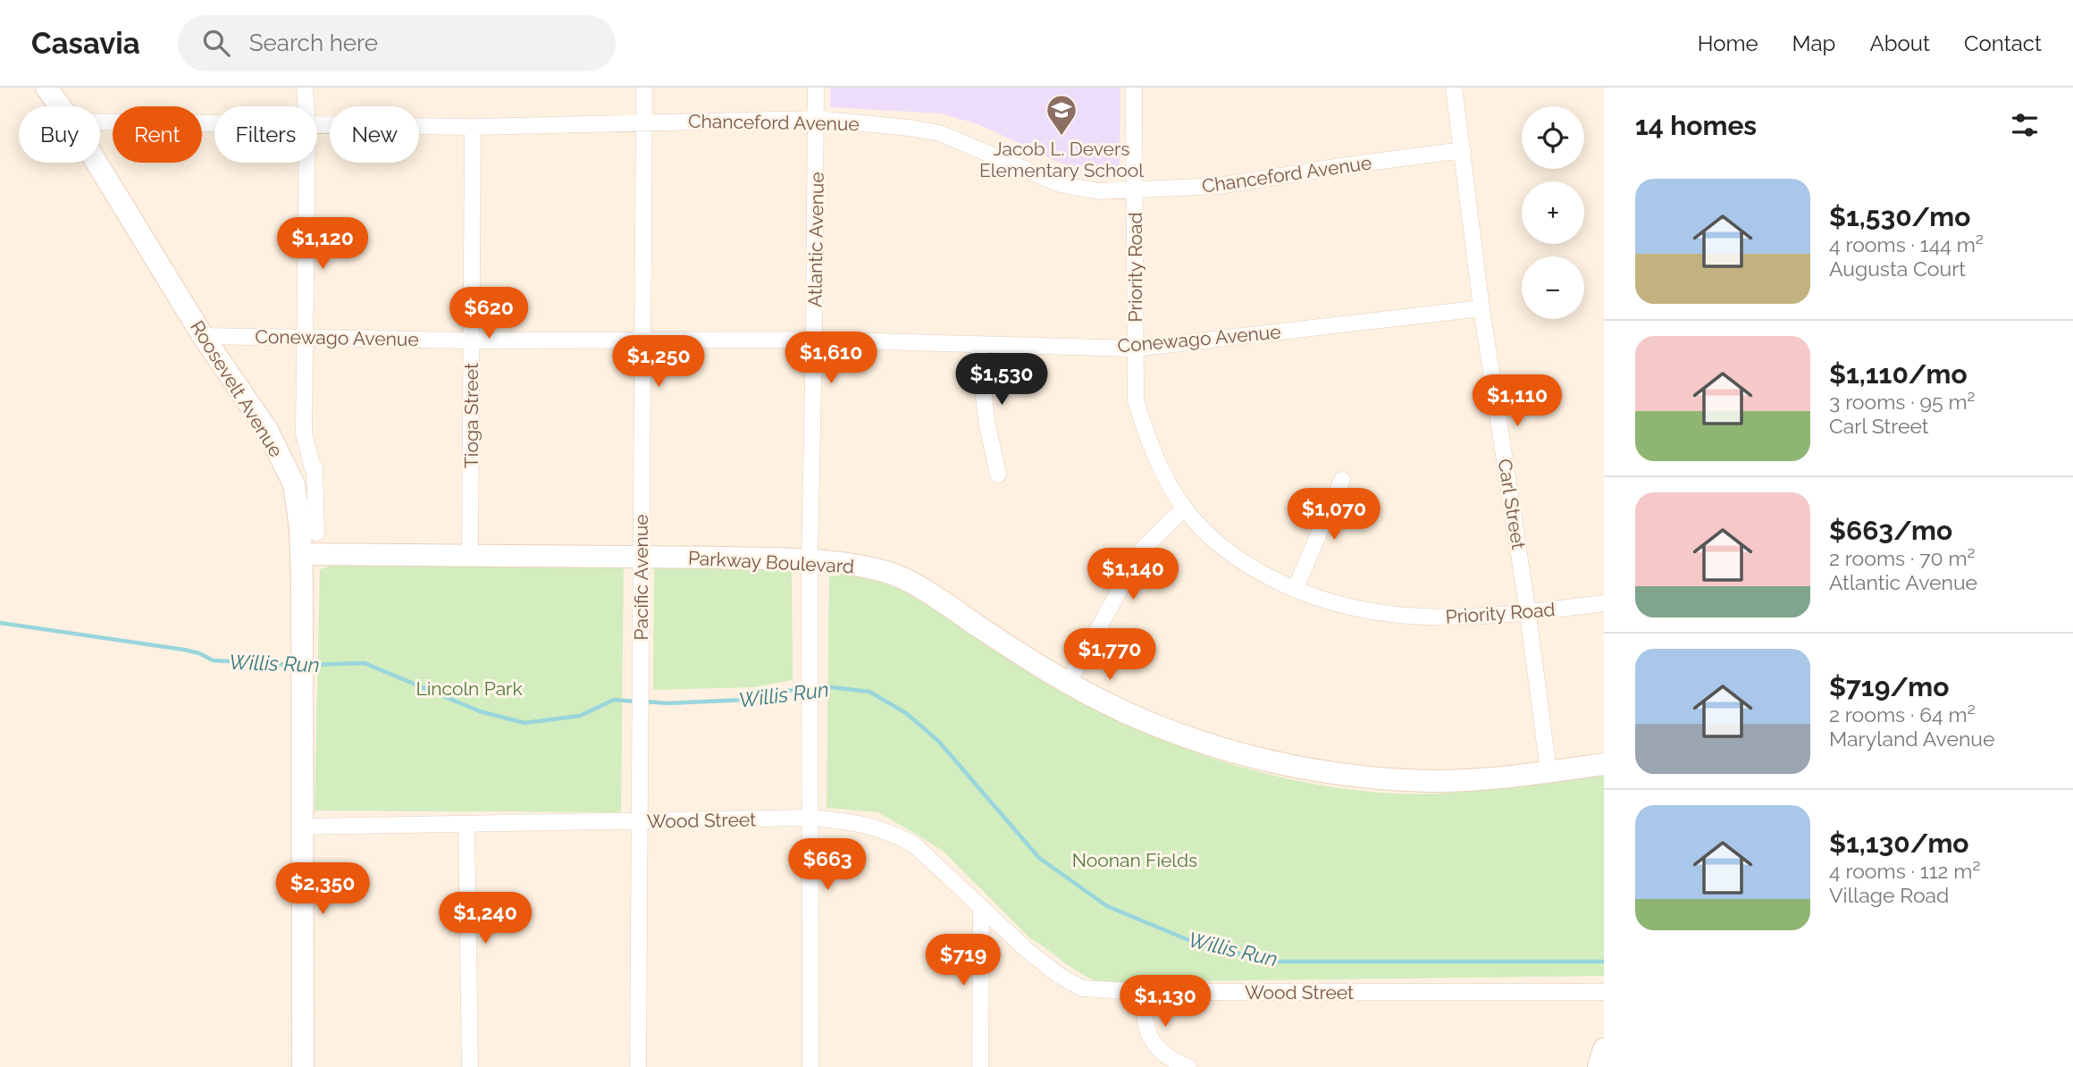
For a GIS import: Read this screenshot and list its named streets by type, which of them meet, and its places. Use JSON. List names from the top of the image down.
{
  "streets": {
    "street": [
      "Chanceford Avenue",
      "Atlantic Avenue",
      "Priority Road",
      "Conewago Avenue",
      "Roosevelt Avenue",
      "Tioga Street",
      "Carl Street",
      "Parkway Boulevard",
      "Pacific Avenue",
      "Wood Street"
    ]
  },
  "crossings": [
    ["Chanceford Avenue", "Atlantic Avenue"],
    ["Chanceford Avenue", "Priority Road"],
    ["Chanceford Avenue", "Tioga Street"],
    ["Chanceford Avenue", "Carl Street"],
    ["Chanceford Avenue", "Pacific Avenue"],
    ["Atlantic Avenue", "Conewago Avenue"],
    ["Atlantic Avenue", "Parkway Boulevard"],
    ["Atlantic Avenue", "Wood Street"],
    ["Priority Road", "Conewago Avenue"],
    ["Priority Road", "Carl Street"],
    ["Conewago Avenue", "Roosevelt Avenue"],
    ["Conewago Avenue", "Tioga Street"],
    ["Conewago Avenue", "Carl Street"],
    ["Conewago Avenue", "Pacific Avenue"],
    ["Roosevelt Avenue", "Parkway Boulevard"],
    ["Roosevelt Avenue", "Wood Street"],
    ["Tioga Street", "Parkway Boulevard"],
    ["Carl Street", "Parkway Boulevard"],
    ["Parkway Boulevard", "Pacific Avenue"],
    ["Pacific Avenue", "Wood Street"]
  ],
  "water": ["Willis Run"],
  "parks": ["Lincoln Park", "Noonan Fields"],
  "places": {
    "school or university": ["Jacob L. Devers Elementary School"]
  },
  "page": {
    "header": "Casavia",
    "search": "Search here",
    "nav": [
      "Home",
      "Map",
      "About",
      "Contact"
    ],
    "heading": "14 homes",
    "map_buttons": ["+", "−"],
    "chip": [
      "Buy",
      "Rent",
      "Filters",
      "New"
    ],
    "list": [
      {
        "name": "$1,530/mo",
        "note": "4 rooms · 144 m² · Augusta Court"
      },
      {
        "name": "$1,110/mo",
        "note": "3 rooms · 95 m² · Carl Street"
      },
      {
        "name": "$663/mo",
        "note": "2 rooms · 70 m² · Atlantic Avenue"
      },
      {
        "name": "$719/mo",
        "note": "2 rooms · 64 m² · Maryland Avenue"
      },
      {
        "name": "$1,130/mo",
        "note": "4 rooms · 112 m² · Village Road"
      }
    ],
    "price": [
      "$1,120",
      "$620",
      "$1,610",
      "$1,250",
      "$1,530",
      "$1,110",
      "$1,070",
      "$1,140",
      "$1,770",
      "$663",
      "$2,350",
      "$1,240",
      "$719",
      "$1,130"
    ]
  }
}
